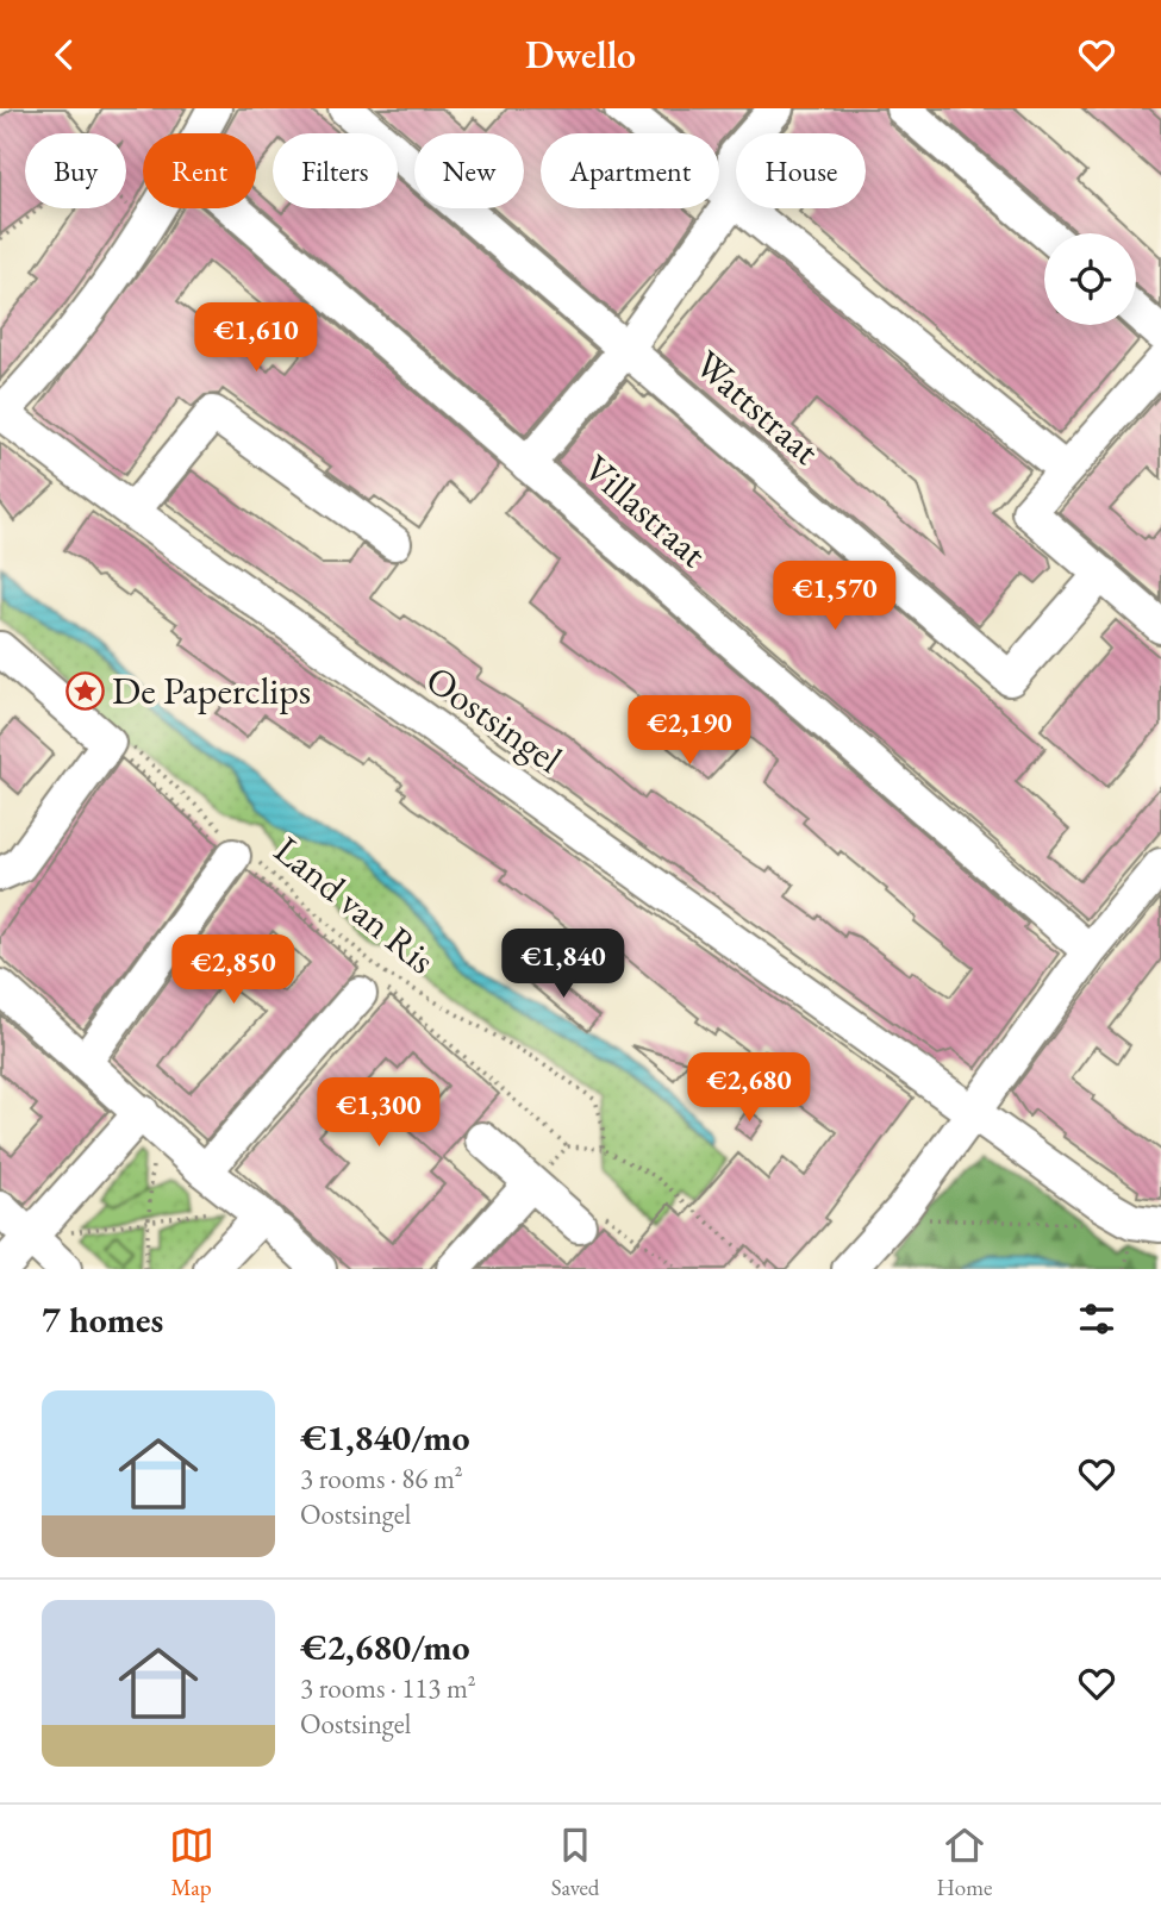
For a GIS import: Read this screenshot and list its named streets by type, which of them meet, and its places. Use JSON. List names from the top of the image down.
{
  "streets": {
    "street": ["Wattstraat", "Villastraat", "Oostsingel"],
    "path": ["Land van Ris"]
  },
  "places": {
    "place": ["De Paperclips"]
  },
  "page": {
    "header": "Dwello",
    "chip": [
      "Buy",
      "Rent",
      "Filters",
      "New",
      "Apartment",
      "House"
    ],
    "price": [
      "€1,610",
      "€1,570",
      "€2,190",
      "€1,840",
      "€2,850",
      "€2,680",
      "€1,300"
    ],
    "heading": "7 homes",
    "list": [
      {
        "name": "€1,840/mo",
        "note": "3 rooms · 86 m² · Oostsingel"
      },
      {
        "name": "€2,680/mo",
        "note": "3 rooms · 113 m² · Oostsingel"
      }
    ],
    "tabs": ["Map", "Saved", "Home"]
  }
}
